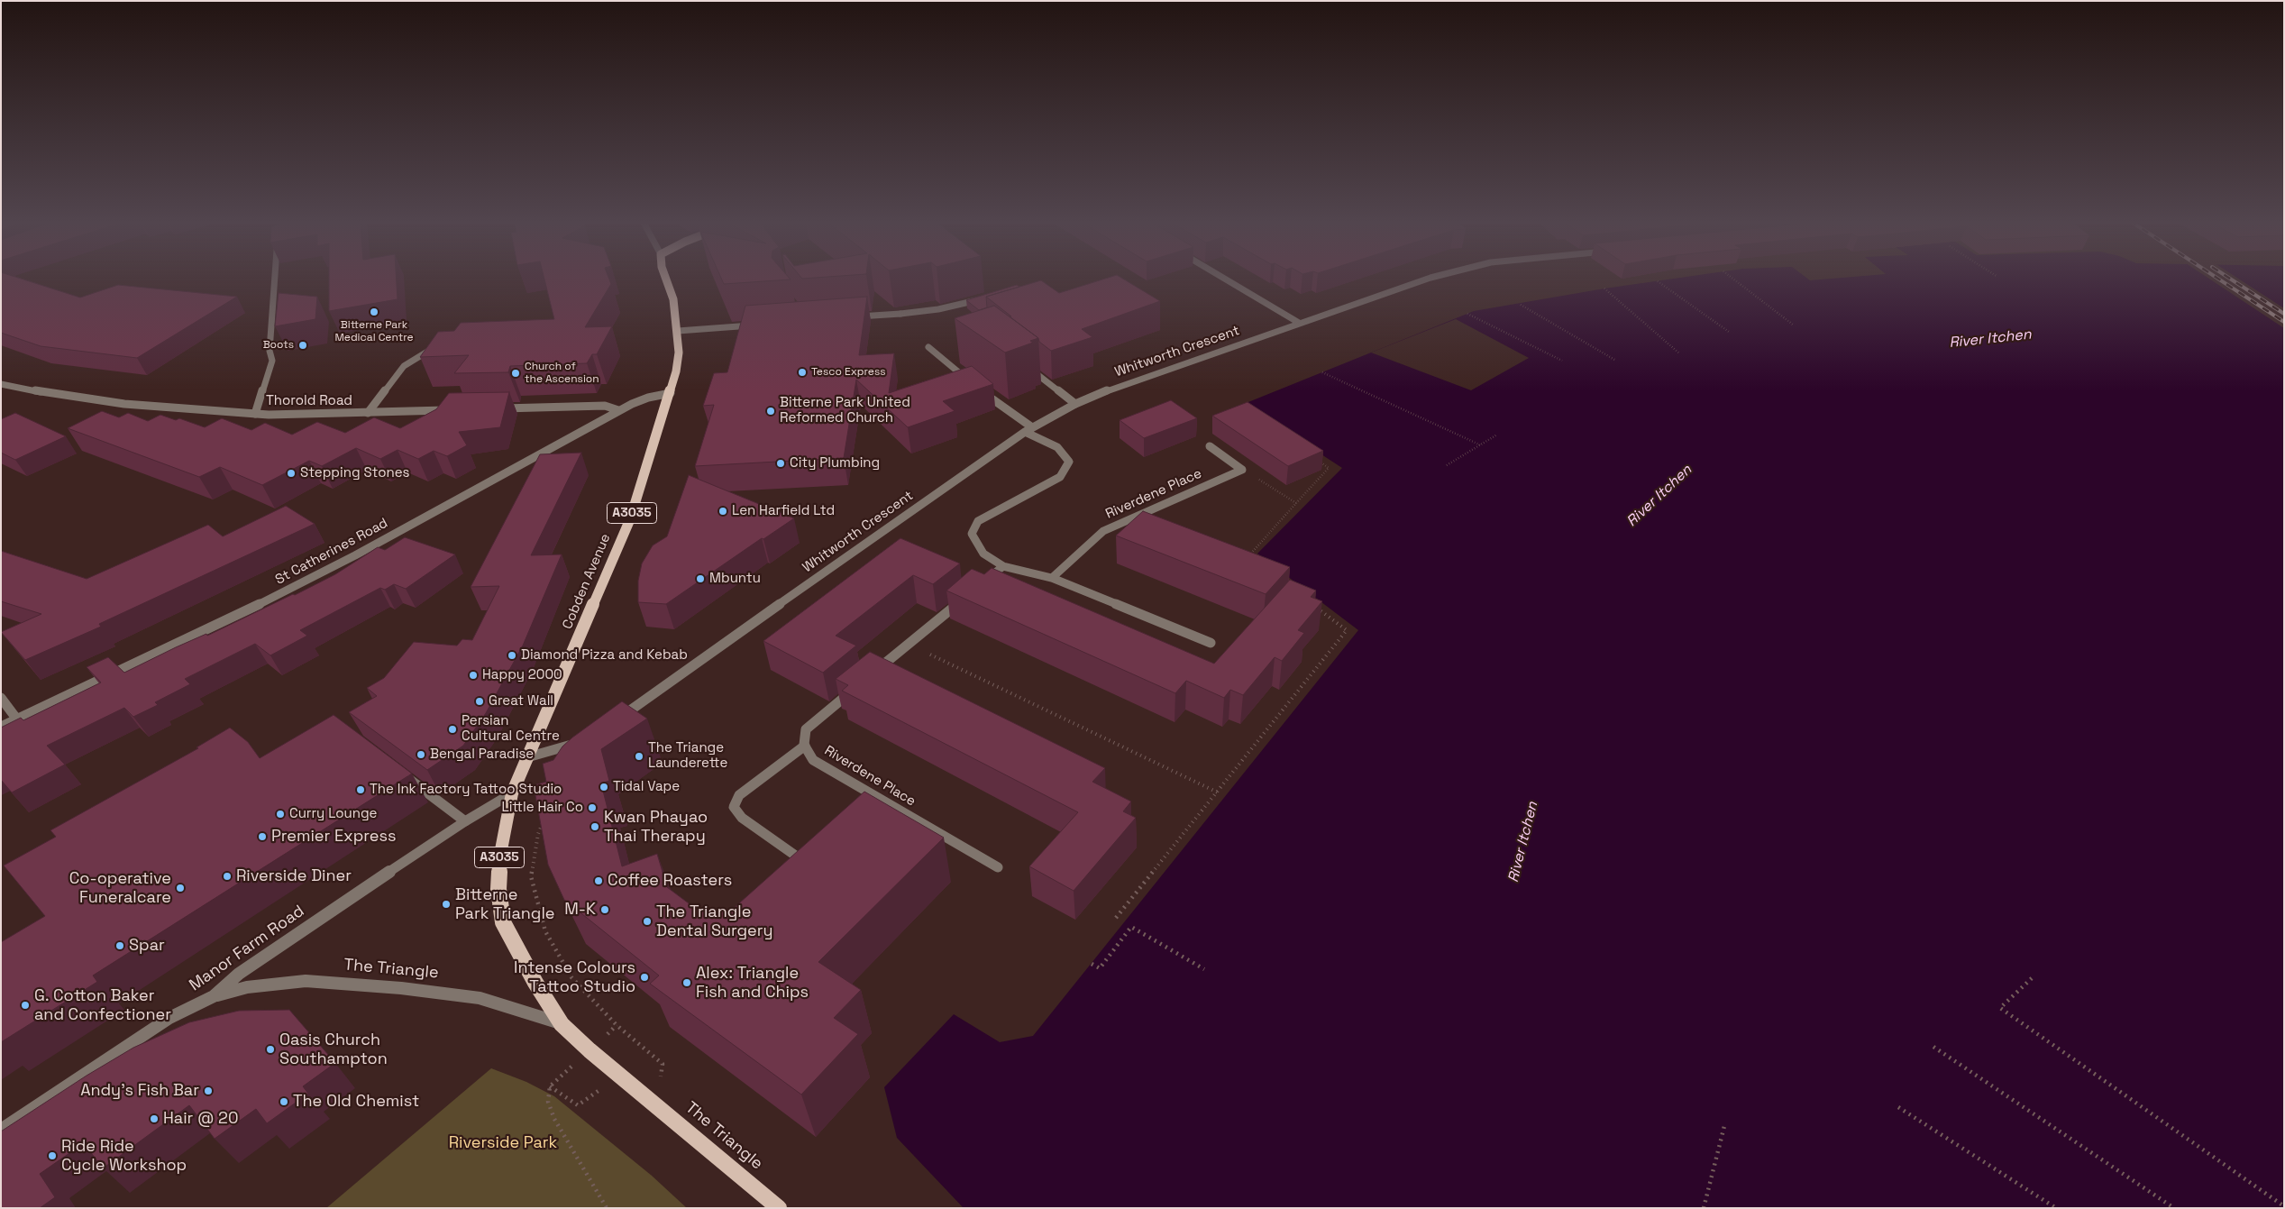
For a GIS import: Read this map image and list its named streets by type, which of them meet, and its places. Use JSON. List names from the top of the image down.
{
  "streets": {
    "main road": ["A3035", "Cobden Avenue", "The Triangle"],
    "street": [
      "Whitworth Crescent",
      "Thorold Road",
      "Riverdene Place",
      "St Catherines Road",
      "Manor Farm Road"
    ]
  },
  "crossings": [
    ["St Catherines Road", "Cobden Avenue"],
    ["Cobden Avenue", "Manor Farm Road"],
    ["Cobden Avenue", "The Triangle"],
    ["Manor Farm Road", "The Triangle"]
  ],
  "water": ["River Itchen"],
  "parks": ["Riverside Park"],
  "places": [
    "Bitterne Park Medical Centre",
    "Boots",
    "Tesco Express",
    "Church of the Ascension",
    "Bitterne Park United Reformed Church",
    "City Plumbing",
    "Stepping Stones",
    "Len Harfield Ltd",
    "Mbuntu",
    "Diamond Pizza and Kebab",
    "Happy 2000",
    "Great Wall",
    "Persian Cultural Centre",
    "Bengal Paradise",
    "The Triange Launderette",
    "Tidal Vape",
    "The Ink Factory Tattoo Studio",
    "Little Hair Co",
    "Curry Lounge",
    "Kwan Phayao Thai Therapy",
    "Premier Express",
    "Riverside Diner",
    "Coffee Roasters",
    "Co-operative Funeralcare",
    "Bitterne Park Triangle",
    "M-K",
    "The Triangle Dental Surgery",
    "Spar",
    "Intense Colours Tattoo Studio",
    "Alex: Triangle Fish and Chips",
    "G. Cotton Baker and Confectioner",
    "Oasis Church Southampton",
    "Andy's Fish Bar",
    "The Old Chemist",
    "Hair @ 20",
    "Ride Ride Cycle Workshop"
  ]
}
